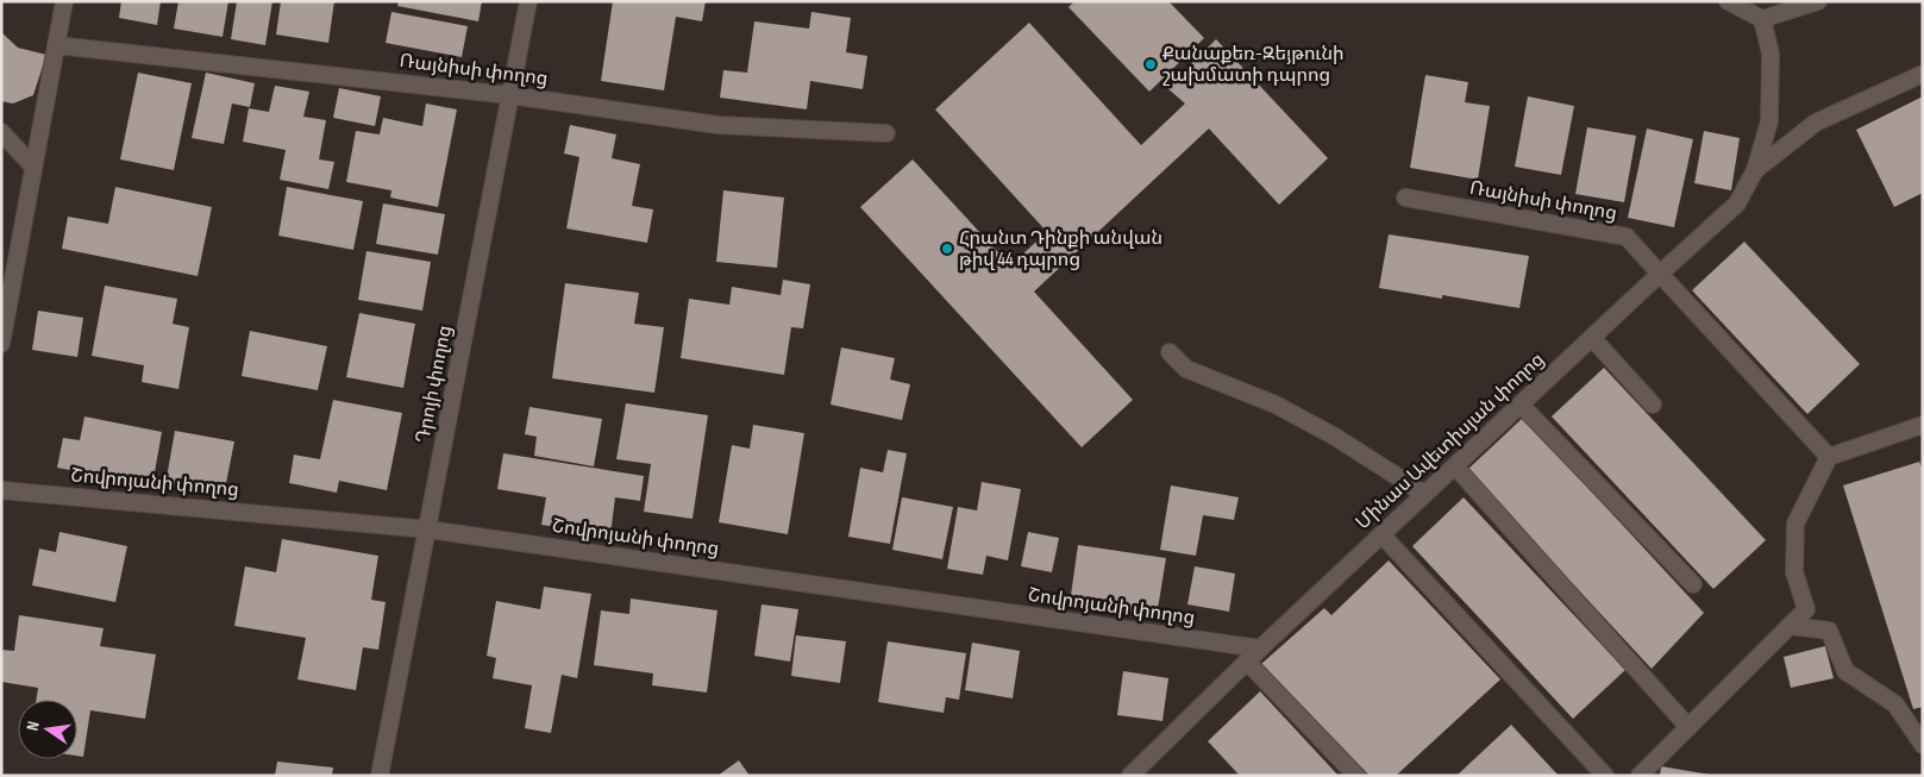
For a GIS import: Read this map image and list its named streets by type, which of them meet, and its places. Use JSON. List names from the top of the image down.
{
  "streets": {
    "street": [
      "Ռայնիսի փողոց",
      "Դրոյի փողոց",
      "Մինաս Ավետիսյան փողոց",
      "Շովրոյանի փողոց"
    ]
  },
  "crossings": [
    ["Ռայնիսի փողոց", "Դրոյի փողոց"],
    ["Ռայնիսի փողոց", "Մինաս Ավետիսյան փողոց"],
    ["Դրոյի փողոց", "Շովրոյանի փողոց"],
    ["Մինաս Ավետիսյան փողոց", "Շովրոյանի փողոց"]
  ],
  "places": ["Քանաքեռ-Զեյթունի շախմատի դպրոց", "Հրանտ Դինքի անվան թիվ 44 դպրոց"],
  "north": "left"
}
